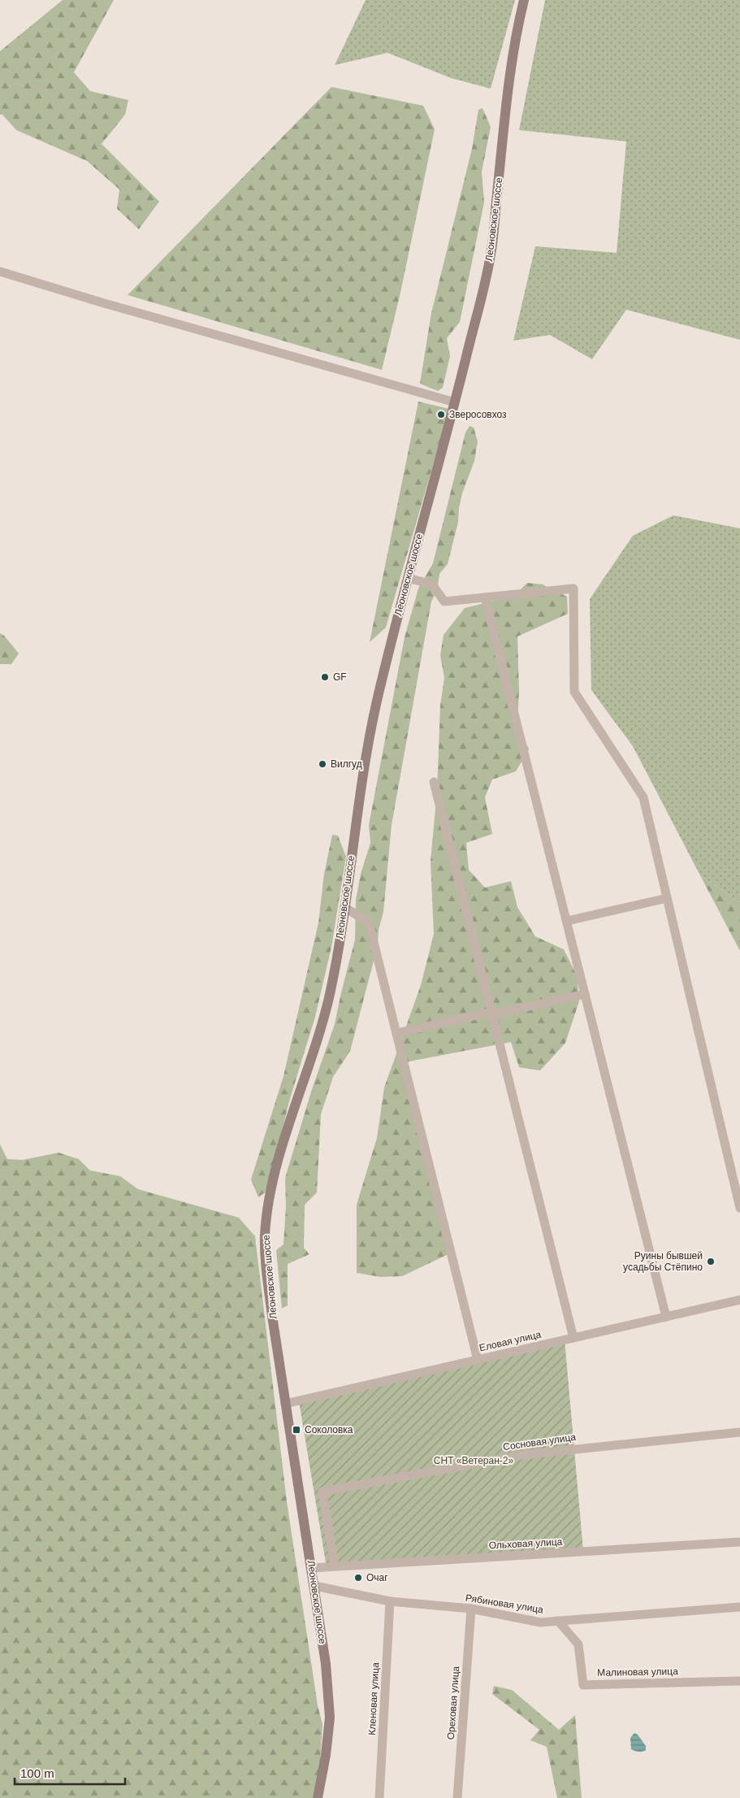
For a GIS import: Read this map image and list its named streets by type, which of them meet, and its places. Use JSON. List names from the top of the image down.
{
  "streets": {
    "main road": ["Леоновское шоссе"],
    "street": [
      "Еловая улица",
      "Сосновая улица",
      "Ольховая улица",
      "Рябиновая улица",
      "Малиновая улица",
      "Кленовая улица",
      "Ореховая улица"
    ]
  },
  "crossings": [
    ["Леоновское шоссе", "Еловая улица"],
    ["Леоновское шоссе", "Ольховая улица"],
    ["Леоновское шоссе", "Рябиновая улица"],
    ["Сосновая улица", "Ольховая улица"],
    ["Рябиновая улица", "Малиновая улица"],
    ["Рябиновая улица", "Кленовая улица"],
    ["Рябиновая улица", "Ореховая улица"]
  ],
  "parks": ["СНТ «Ветеран-2»"],
  "places": {
    "other": [
      "Зверосовхоз",
      "GF",
      "Вилгуд",
      "Руины бывшей усадьбы Стёпино",
      "Очаг"
    ],
    "transit": ["Соколовка"]
  },
  "scale_bar": "100 m"
}
